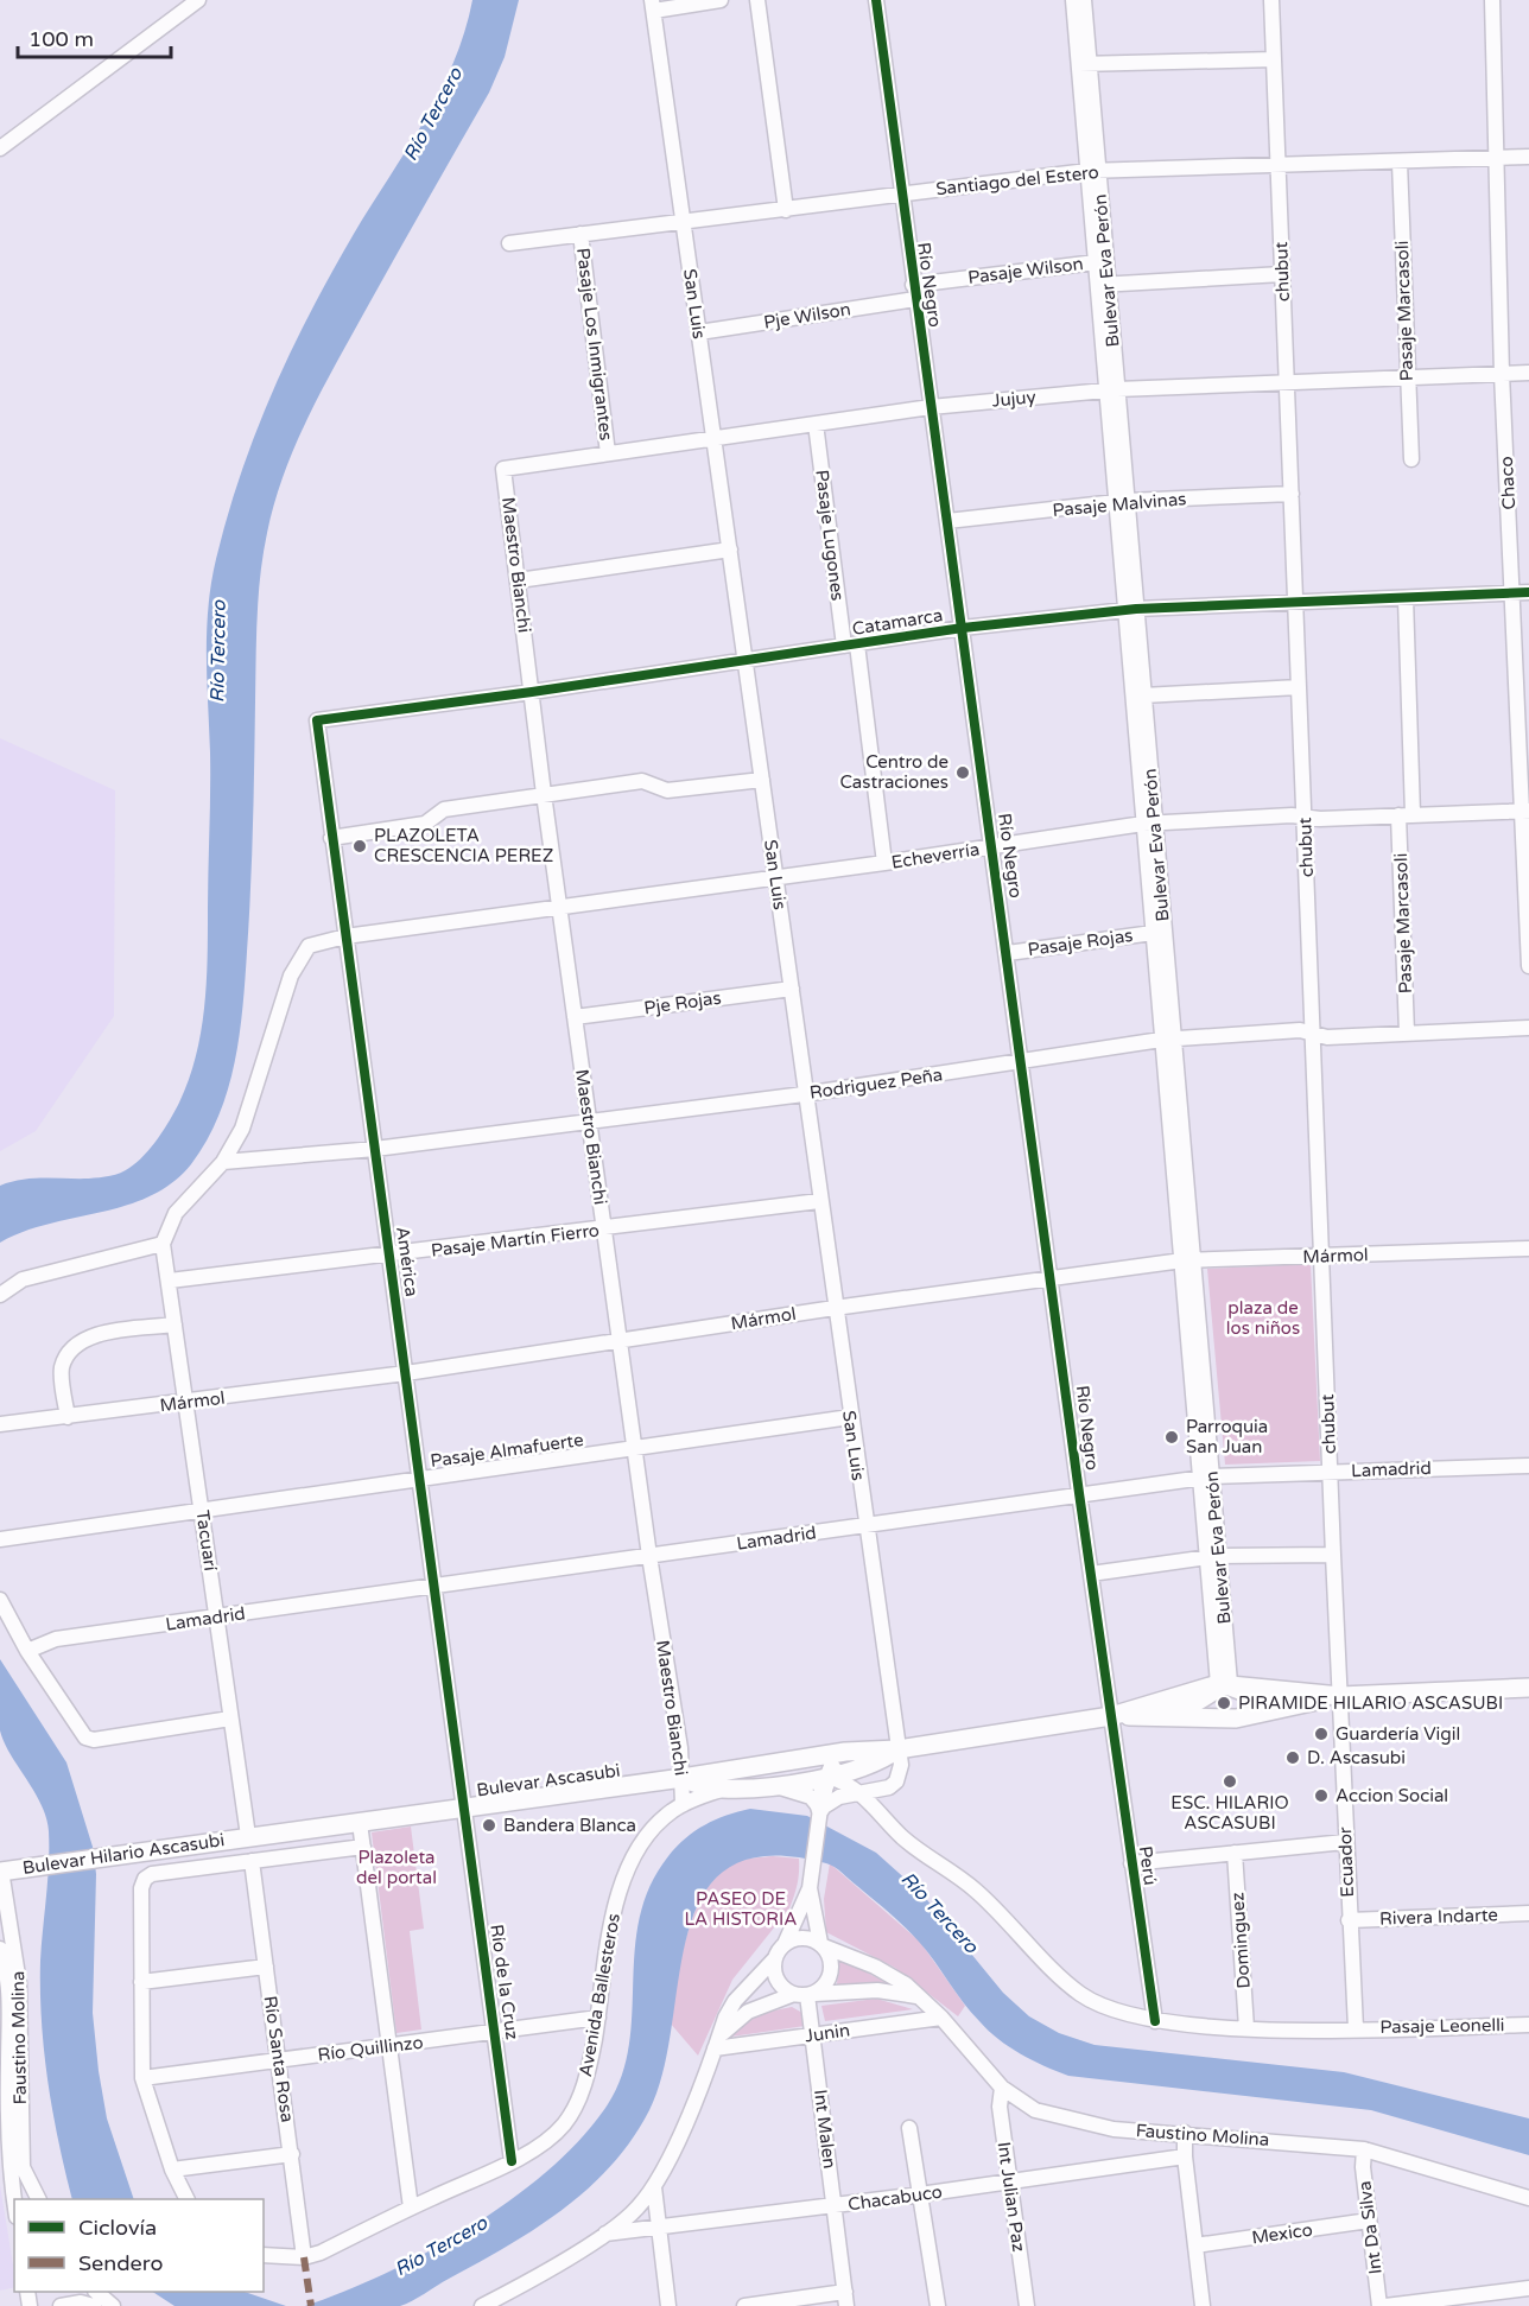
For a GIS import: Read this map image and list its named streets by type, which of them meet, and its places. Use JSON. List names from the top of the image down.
{
  "streets": {
    "main road": ["Bulevar Ascasubi", "Bulevar Hilario Ascasubi"],
    "street": [
      "Santiago del Estero",
      "Pasaje Wilson",
      "Bulevar Eva Perón",
      "chubut",
      "Río Negro",
      "San Luis",
      "Pasaje Marcasoli",
      "Pje Wilson",
      "Pasaje Los Inmigrantes",
      "Jujuy",
      "Chaco",
      "Pasaje Malvinas",
      "Pasaje Lugones",
      "Maestro Bianchi",
      "Catamarca",
      "Echeverría",
      "Pasaje Rojas",
      "Pje Rojas",
      "Rodriguez Peña",
      "Pasaje Martín Fierro",
      "Mármol",
      "América",
      "Pasaje Almafuerte",
      "Lamadrid",
      "Tacuarí",
      "Ecuador",
      "Perú",
      "Rivera Indarte",
      "Dominguez",
      "Río de la Cruz",
      "Avenida Ballesteros",
      "Pasaje Leonelli",
      "Junin",
      "Faustino Molina",
      "Río Quillinzo",
      "Río Santa Rosa",
      "Int Malen",
      "Int Julian Paz",
      "Chacabuco",
      "Int Da Silva",
      "Mexico"
    ]
  },
  "crossings": [
    ["Santiago del Estero", "Bulevar Eva Perón"],
    ["Santiago del Estero", "chubut"],
    ["Santiago del Estero", "Río Negro"],
    ["Santiago del Estero", "San Luis"],
    ["Santiago del Estero", "Pasaje Marcasoli"],
    ["Santiago del Estero", "Pasaje Los Inmigrantes"],
    ["Santiago del Estero", "Chaco"],
    ["Pasaje Wilson", "Bulevar Eva Perón"],
    ["Pasaje Wilson", "Río Negro"],
    ["Pasaje Wilson", "Pje Wilson"],
    ["Bulevar Eva Perón", "Jujuy"],
    ["Bulevar Eva Perón", "Pasaje Malvinas"],
    ["Bulevar Eva Perón", "Catamarca"],
    ["Bulevar Eva Perón", "Echeverría"],
    ["Bulevar Eva Perón", "Pasaje Rojas"],
    ["Bulevar Eva Perón", "Rodriguez Peña"],
    ["Bulevar Eva Perón", "Mármol"],
    ["Bulevar Eva Perón", "Lamadrid"],
    ["chubut", "Jujuy"],
    ["chubut", "Pasaje Malvinas"],
    ["chubut", "Catamarca"],
    ["chubut", "Echeverría"],
    ["chubut", "Rodriguez Peña"],
    ["chubut", "Mármol"],
    ["chubut", "Lamadrid"],
    ["chubut", "Ecuador"],
    ["Río Negro", "Pje Wilson"],
    ["Río Negro", "Jujuy"],
    ["Río Negro", "Pasaje Malvinas"],
    ["Río Negro", "Catamarca"],
    ["Río Negro", "Echeverría"],
    ["Río Negro", "Pasaje Rojas"],
    ["Río Negro", "Rodriguez Peña"],
    ["Río Negro", "Mármol"],
    ["Río Negro", "Lamadrid"],
    ["Río Negro", "Perú"],
    ["San Luis", "Pje Wilson"],
    ["San Luis", "Jujuy"],
    ["San Luis", "Catamarca"],
    ["San Luis", "Echeverría"],
    ["San Luis", "Pje Rojas"],
    ["San Luis", "Rodriguez Peña"],
    ["San Luis", "Pasaje Martín Fierro"],
    ["San Luis", "Mármol"],
    ["San Luis", "Pasaje Almafuerte"],
    ["San Luis", "Lamadrid"],
    ["San Luis", "Pasaje Leonelli"],
    ["Pasaje Marcasoli", "Jujuy"],
    ["Pasaje Marcasoli", "Catamarca"],
    ["Pasaje Marcasoli", "Echeverría"],
    ["Pasaje Marcasoli", "Rodriguez Peña"],
    ["Pasaje Los Inmigrantes", "Jujuy"],
    ["Jujuy", "Chaco"],
    ["Jujuy", "Pasaje Lugones"],
    ["Jujuy", "Maestro Bianchi"],
    ["Chaco", "Catamarca"],
    ["Chaco", "Echeverría"],
    ["Pasaje Lugones", "Catamarca"],
    ["Pasaje Lugones", "Echeverría"],
    ["Maestro Bianchi", "Catamarca"],
    ["Maestro Bianchi", "Echeverría"],
    ["Maestro Bianchi", "Pje Rojas"],
    ["Maestro Bianchi", "Rodriguez Peña"],
    ["Maestro Bianchi", "Pasaje Martín Fierro"],
    ["Maestro Bianchi", "Mármol"],
    ["Maestro Bianchi", "Pasaje Almafuerte"],
    ["Maestro Bianchi", "Lamadrid"],
    ["Maestro Bianchi", "Bulevar Ascasubi"],
    ["Maestro Bianchi", "Avenida Ballesteros"],
    ["Catamarca", "América"],
    ["Echeverría", "Rodriguez Peña"],
    ["Echeverría", "América"],
    ["Echeverría", "Tacuarí"],
    ["Rodriguez Peña", "América"],
    ["Pasaje Martín Fierro", "América"],
    ["Pasaje Martín Fierro", "Tacuarí"],
    ["Mármol", "América"],
    ["Mármol", "Tacuarí"],
    ["América", "Pasaje Almafuerte"],
    ["América", "Lamadrid"],
    ["América", "Bulevar Ascasubi"],
    ["América", "Río de la Cruz"],
    ["Pasaje Almafuerte", "Tacuarí"],
    ["Lamadrid", "Tacuarí"],
    ["Tacuarí", "Bulevar Ascasubi"],
    ["Tacuarí", "Bulevar Hilario Ascasubi"],
    ["Bulevar Ascasubi", "Bulevar Hilario Ascasubi"],
    ["Bulevar Ascasubi", "Río de la Cruz"],
    ["Bulevar Hilario Ascasubi", "Faustino Molina"],
    ["Bulevar Hilario Ascasubi", "Río Santa Rosa"],
    ["Ecuador", "Rivera Indarte"],
    ["Ecuador", "Pasaje Leonelli"],
    ["Perú", "Pasaje Leonelli"],
    ["Dominguez", "Pasaje Leonelli"],
    ["Río de la Cruz", "Avenida Ballesteros"],
    ["Río de la Cruz", "Río Quillinzo"],
    ["Avenida Ballesteros", "Río Quillinzo"],
    ["Avenida Ballesteros", "Río Santa Rosa"],
    ["Junin", "Faustino Molina"],
    ["Junin", "Int Malen"],
    ["Faustino Molina", "Int Malen"],
    ["Faustino Molina", "Int Julian Paz"],
    ["Faustino Molina", "Int Da Silva"],
    ["Río Quillinzo", "Río Santa Rosa"],
    ["Int Malen", "Chacabuco"],
    ["Int Julian Paz", "Chacabuco"],
    ["Int Da Silva", "Mexico"]
  ],
  "water": ["Río Tercero"],
  "parks": ["plaza de los niños", "Plazoleta del portal", "PASEO DE LA HISTORIA"],
  "places": [
    "Centro de Castraciones",
    "PLAZOLETA CRESCENCIA PEREZ",
    "Parroquia San Juan",
    "PIRAMIDE HILARIO ASCASUBI",
    "Guardería Vigil",
    "D. Ascasubi",
    "ESC. HILARIO ASCASUBI",
    "Accion Social",
    "Bandera Blanca"
  ],
  "legend": ["Ciclovía", "Sendero"],
  "scale_bar": "100 m"
}
